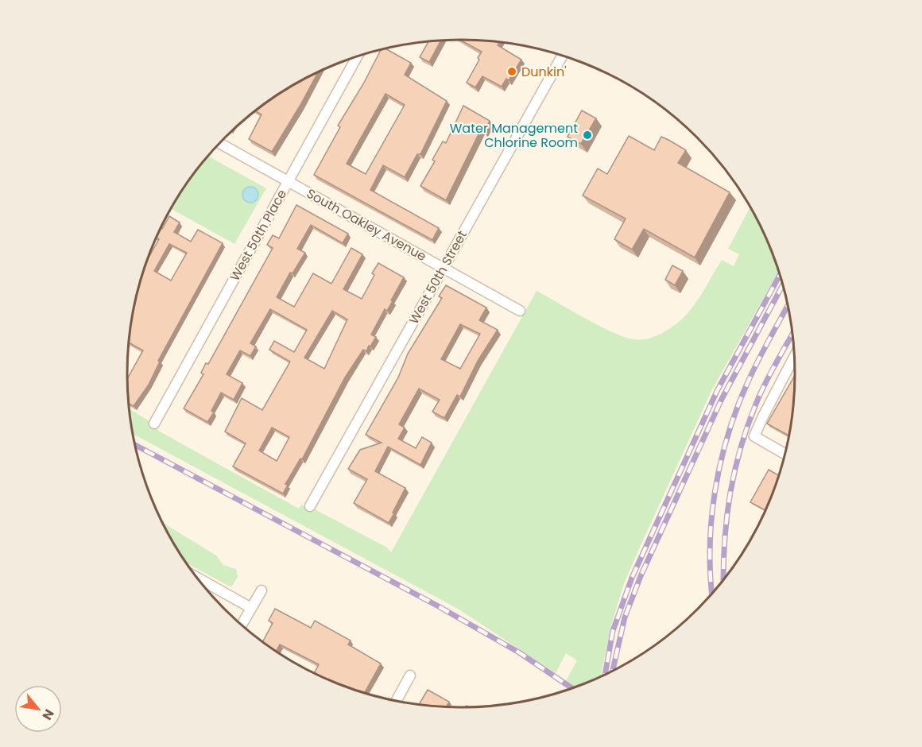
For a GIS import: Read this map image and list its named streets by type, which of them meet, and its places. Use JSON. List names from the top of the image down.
{
  "streets": {
    "street": ["South Oakley Avenue", "West 50th Place", "West 50th Street"]
  },
  "crossings": [
    ["South Oakley Avenue", "West 50th Place"],
    ["South Oakley Avenue", "West 50th Street"]
  ],
  "places": ["Dunkin'", "Water Management Chlorine Room"],
  "north": "bottom right"
}
